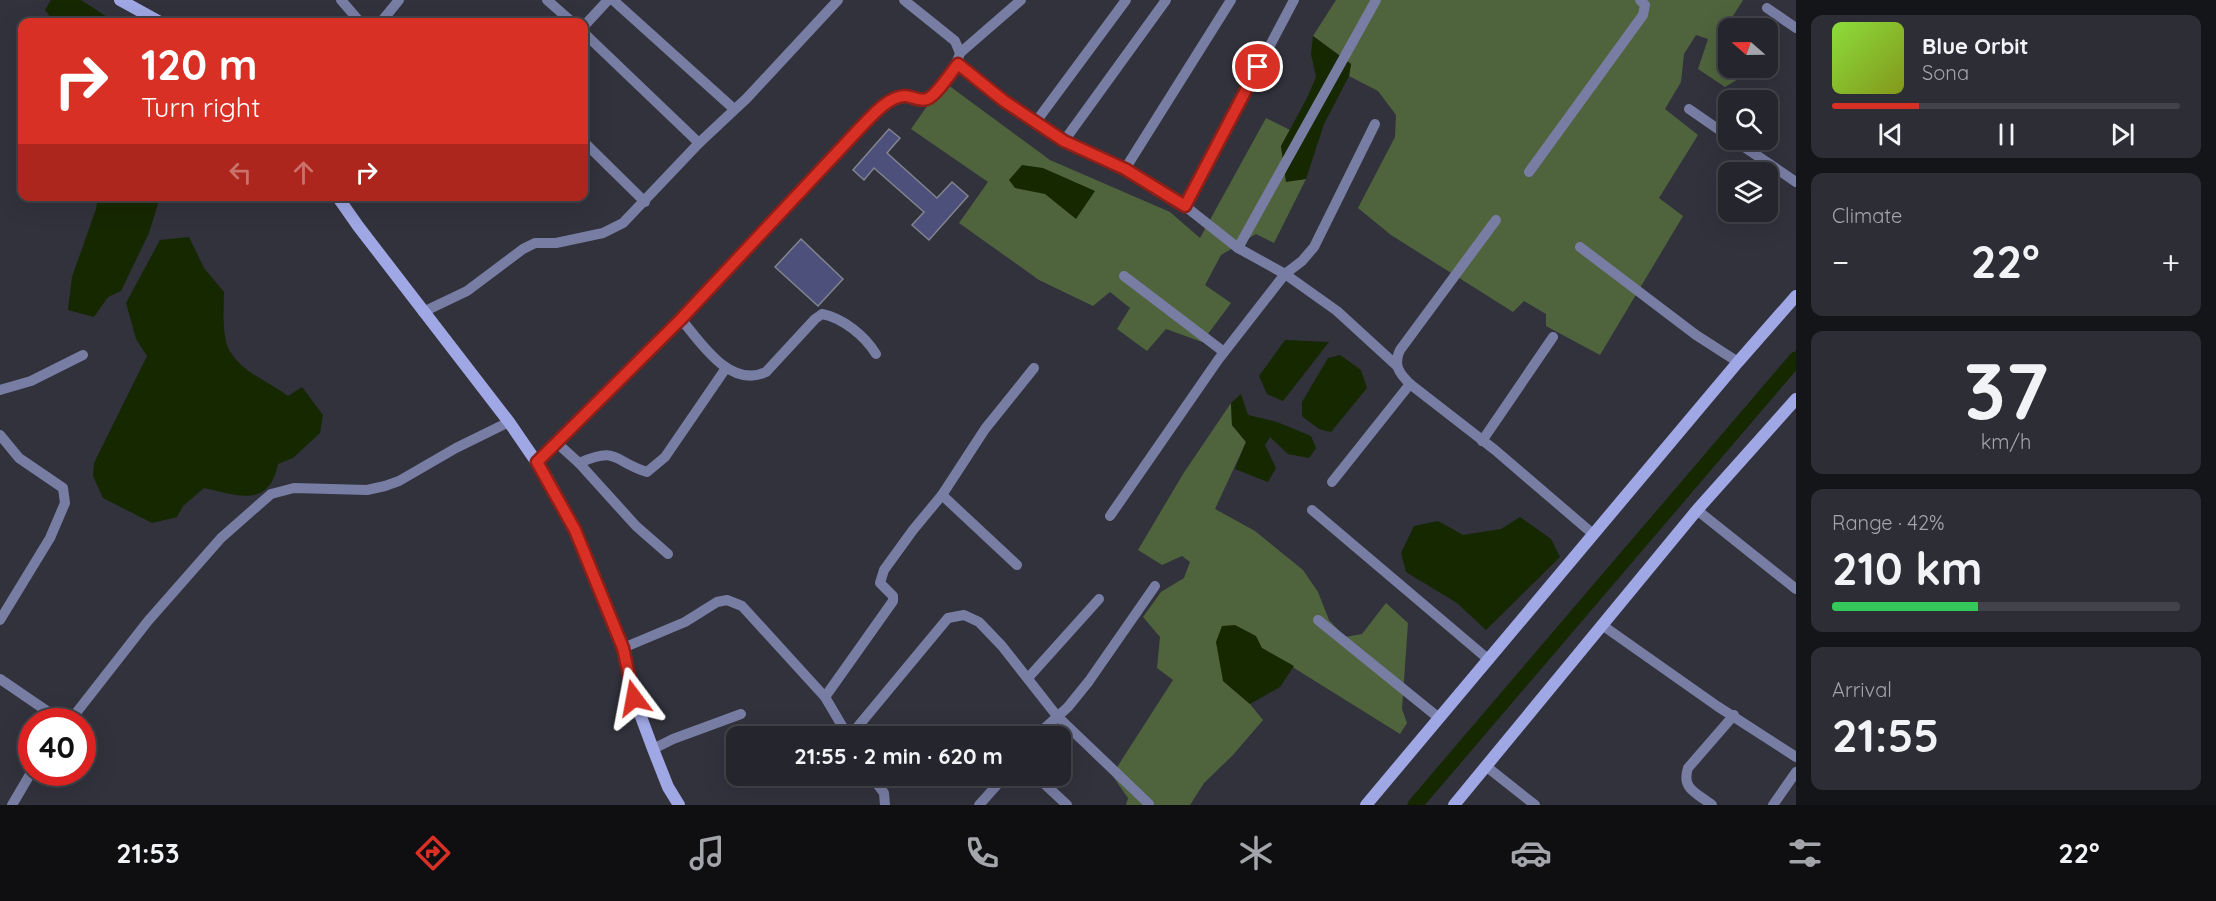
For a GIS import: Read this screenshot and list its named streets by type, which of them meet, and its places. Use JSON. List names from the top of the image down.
{
  "north": "left",
  "page": {
    "turn": ["120 m", "Turn right"],
    "song": ["Blue Orbit", "Sona"],
    "tile": [
      "Climate",
      ["37", "km/h"],
      ["Range · 42%", "210 km"],
      ["Arrival", "21:55"]
    ],
    "heat": ["−", "22°", "+"],
    "limit": "40",
    "trip": "21:55 · 2 min · 620 m",
    "tabs": ["21:53", "22°"]
  }
}
